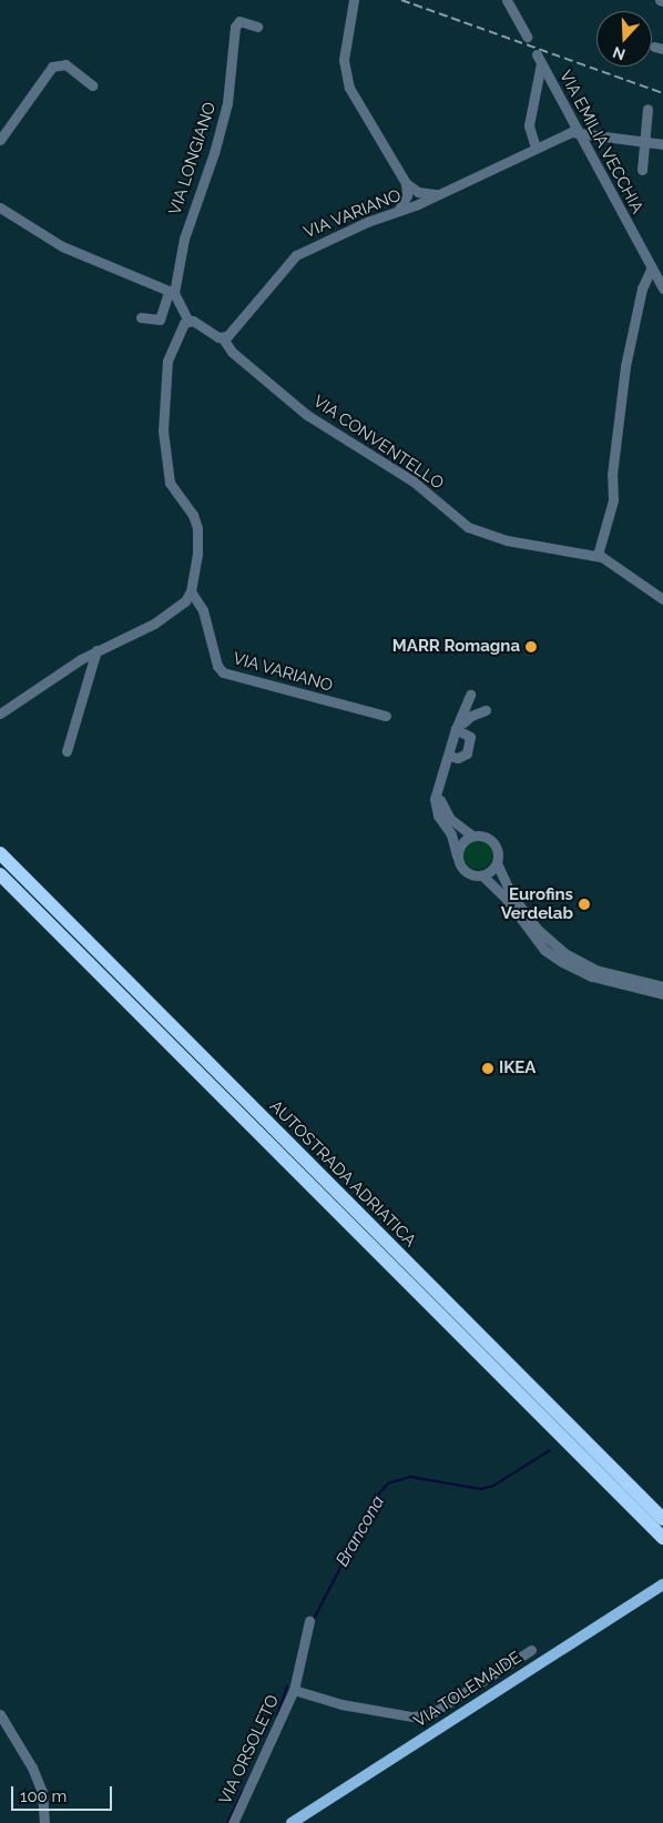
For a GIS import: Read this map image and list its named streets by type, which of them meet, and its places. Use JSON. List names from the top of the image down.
{
  "streets": {
    "highway": ["AUTOSTRADA ADRIATICA"],
    "main road": ["VIA TOLEMAIDE"],
    "street": [
      "VIA EMILIA VECCHIA",
      "VIA LONGIANO",
      "VIA VARIANO",
      "VIA CONVENTELLO",
      "VIA ORSOLETO"
    ]
  },
  "crossings": [
    ["VIA EMILIA VECCHIA", "VIA VARIANO"],
    ["VIA VARIANO", "VIA CONVENTELLO"]
  ],
  "water": ["Brancona"],
  "places": ["MARR Romagna", "Eurofins Verdelab", "IKEA"],
  "scale_bar": "100 m",
  "north": "bottom"
}
